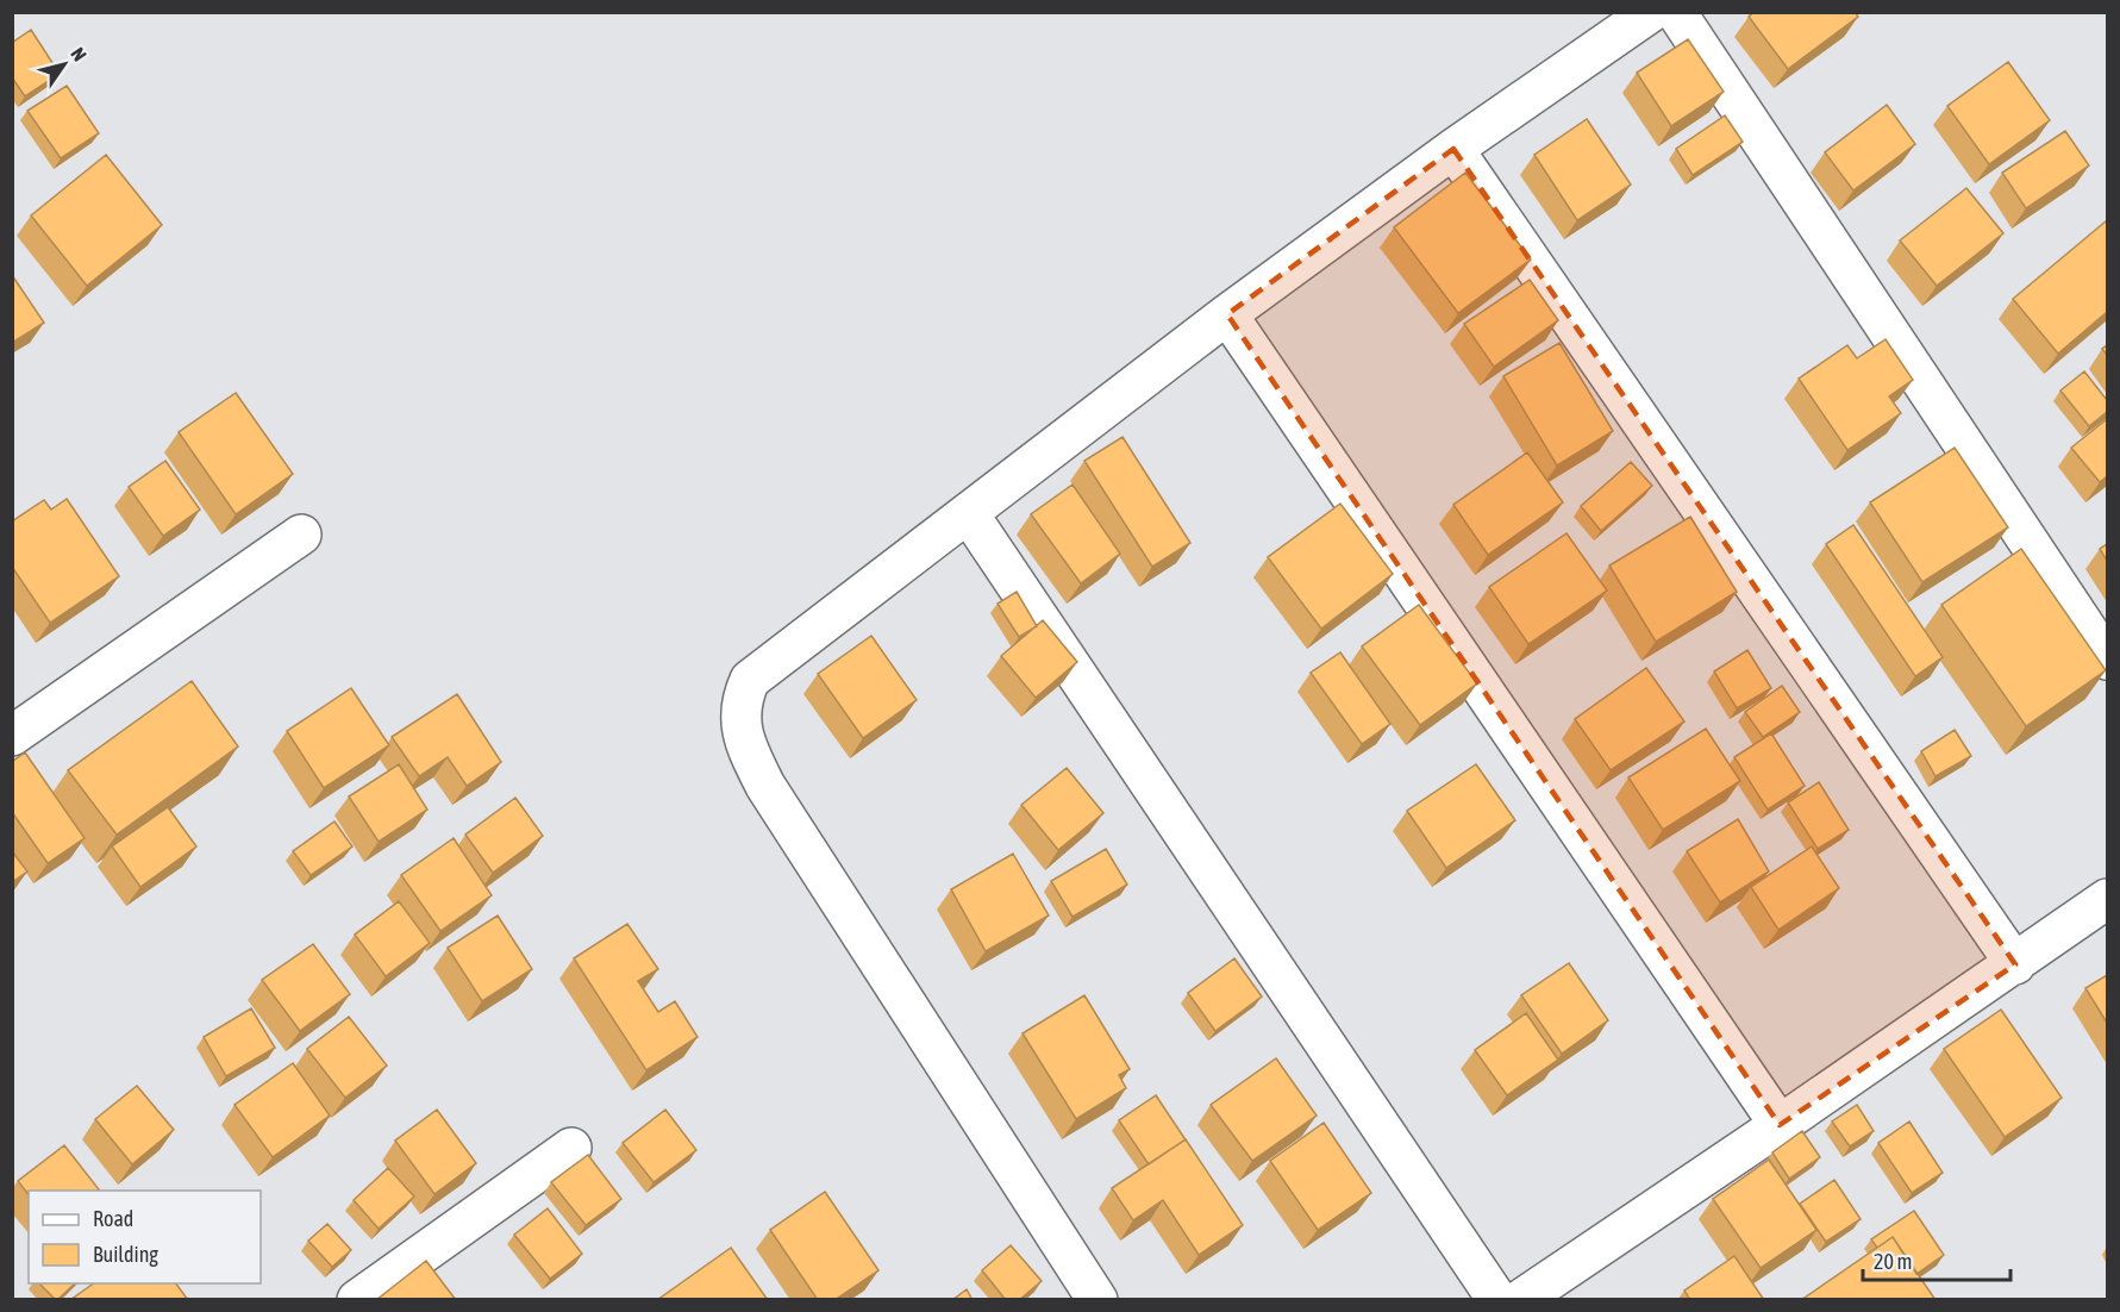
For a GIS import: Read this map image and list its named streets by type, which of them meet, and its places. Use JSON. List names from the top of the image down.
{
  "legend": ["Road", "Building"],
  "scale_bar": "20 m",
  "north": "top right"
}
